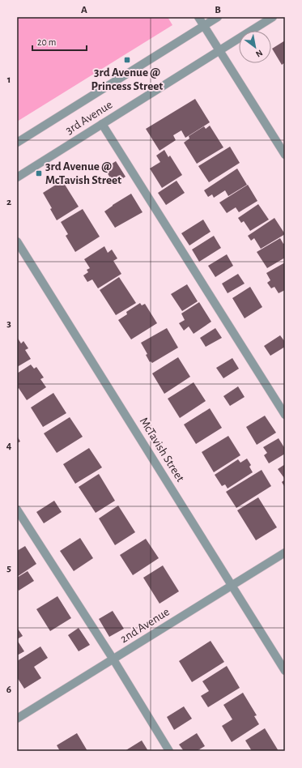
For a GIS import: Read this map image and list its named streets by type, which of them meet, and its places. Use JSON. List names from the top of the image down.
{
  "streets": {
    "street": ["3rd Avenue", "McTavish Street", "2nd Avenue"]
  },
  "crossings": [
    ["McTavish Street", "2nd Avenue"]
  ],
  "places": {
    "transit": ["3rd Avenue @ Princess Street", "3rd Avenue @ McTavish Street"]
  },
  "scale_bar": "20 m",
  "north": "bottom right",
  "grid": {
    "columns": ["A", "B"],
    "rows": [
      "1",
      "2",
      "3",
      "4",
      "5",
      "6"
    ]
  }
}
